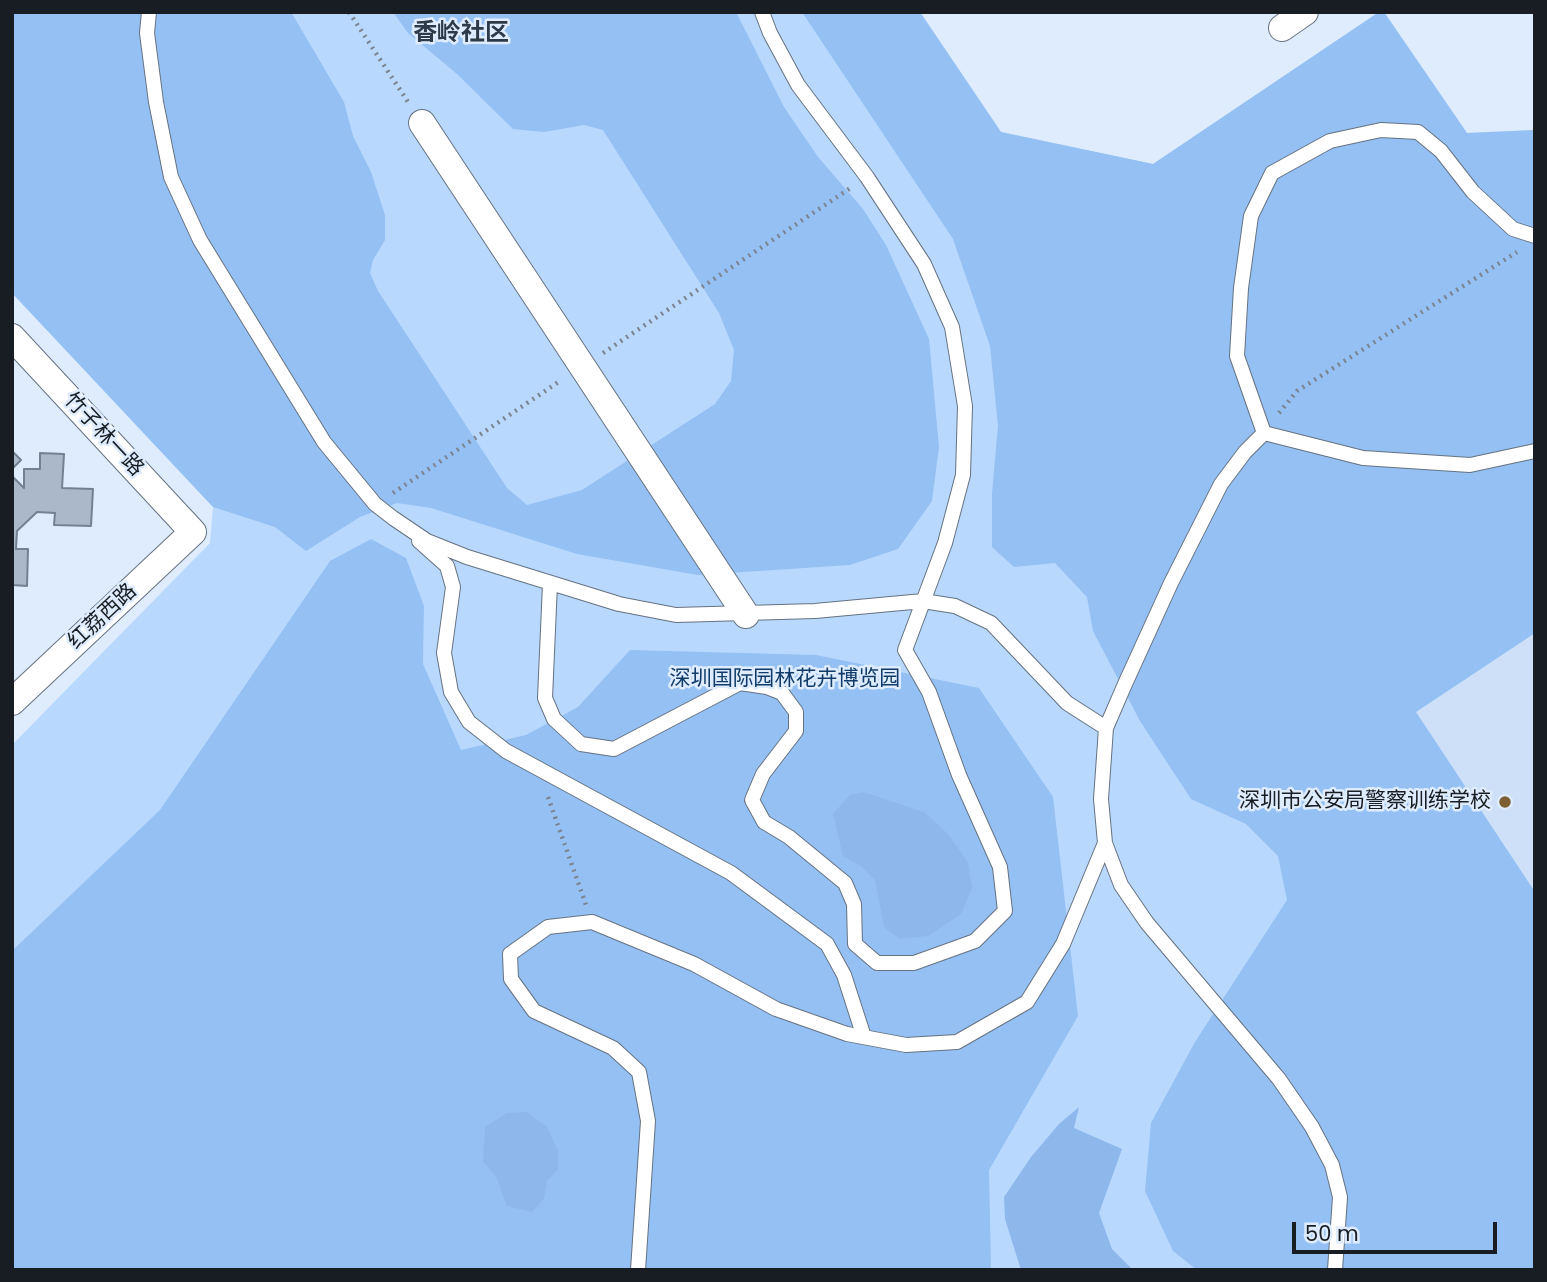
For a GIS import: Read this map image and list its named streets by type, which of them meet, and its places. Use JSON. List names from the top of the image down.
{
  "streets": {
    "street": ["竹子林一路", "红荔西路"]
  },
  "crossings": [
    ["竹子林一路", "红荔西路"]
  ],
  "districts": ["香岭社区"],
  "parks": ["深圳国际园林花卉博览园"],
  "places": ["深圳市公安局警察训练学校"],
  "scale_bar": "50 m"
}
